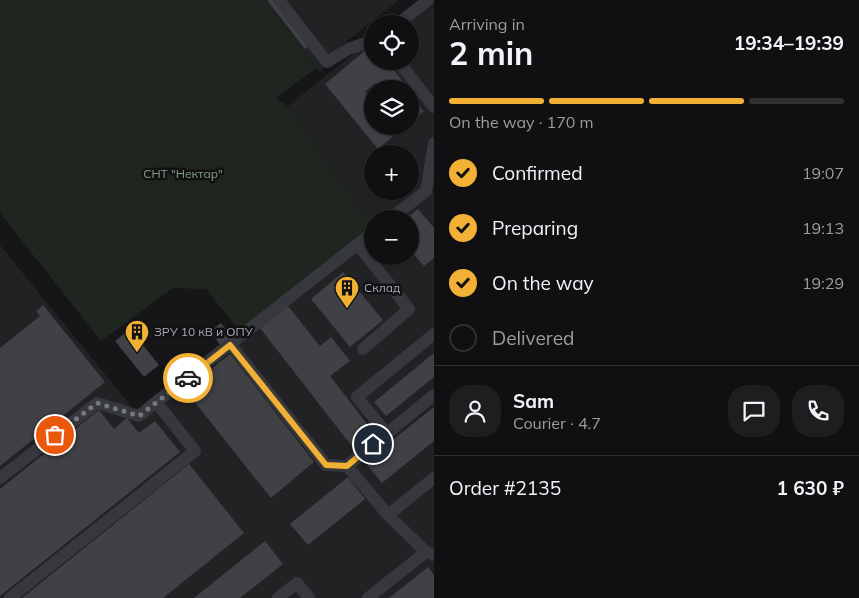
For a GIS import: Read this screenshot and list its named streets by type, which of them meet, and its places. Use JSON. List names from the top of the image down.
{
  "parks": ["СНТ \"Нектар\""],
  "places": {
    "building": ["Склад", "ЗРУ 10 кВ и ОПУ"]
  },
  "page": {
    "heading": ["2 min", "Arriving in", "19:34–19:39"],
    "panel": [
      "Sam",
      "Courier · 4.7",
      "Order #2135",
      "1 630 ₽"
    ],
    "map_buttons": ["+", "−"],
    "bar": "On the way · 170 m",
    "list": [
      ["Confirmed", "19:07"],
      ["Preparing", "19:13"],
      ["On the way", "19:29"],
      "Delivered"
    ]
  }
}
